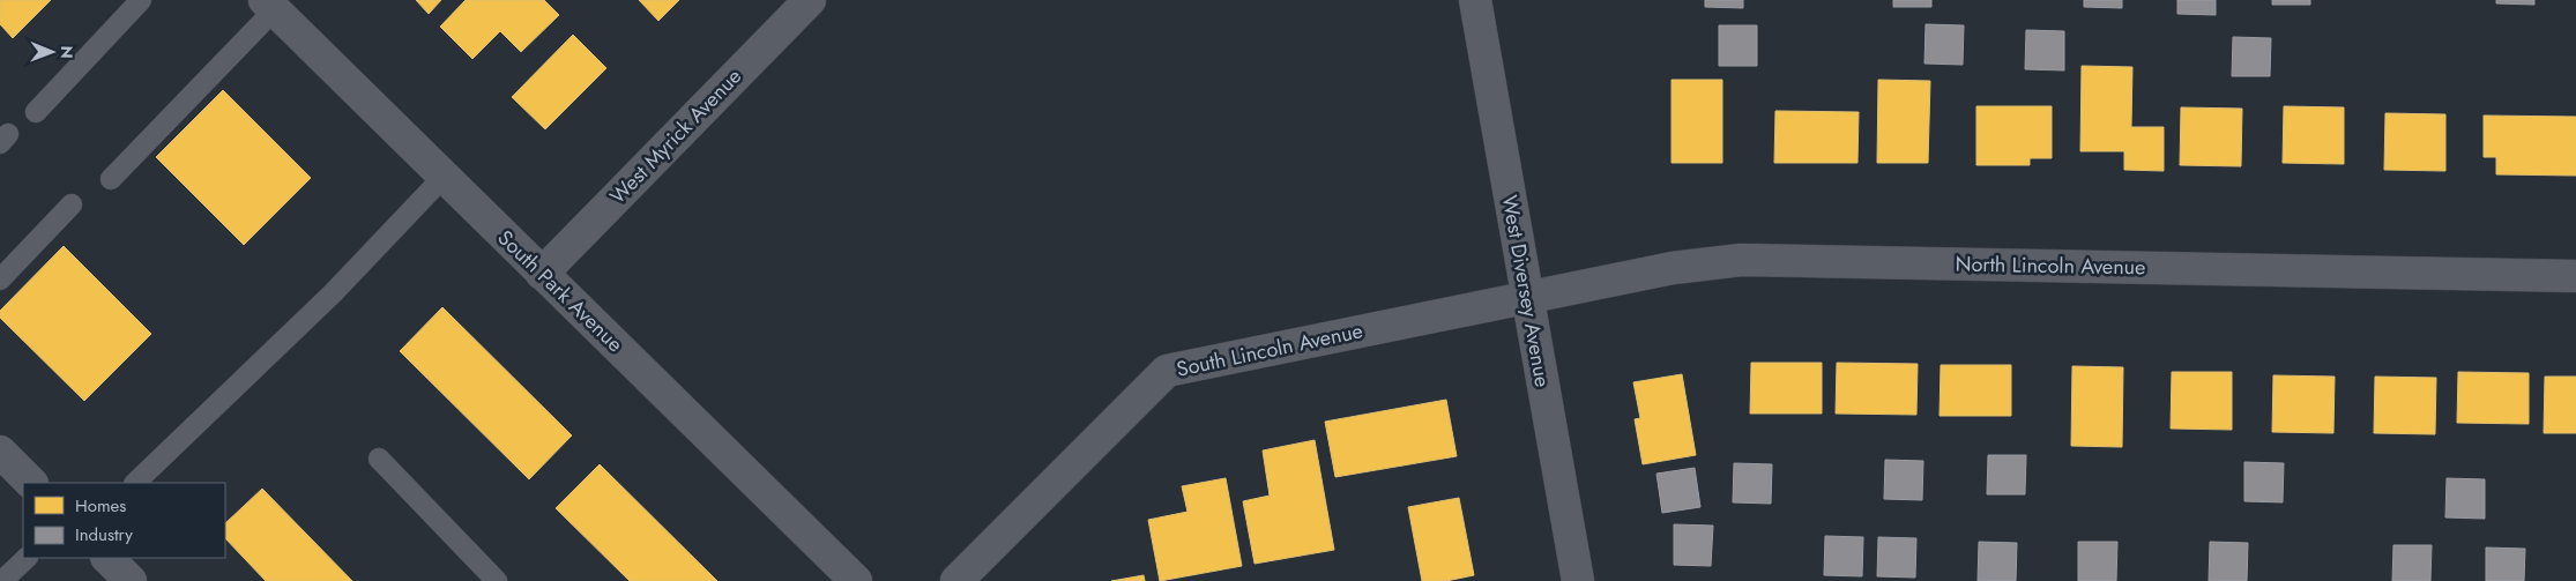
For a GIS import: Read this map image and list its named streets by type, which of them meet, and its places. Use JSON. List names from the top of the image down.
{
  "streets": {
    "street": [
      "West Myrick Avenue",
      "North Lincoln Avenue",
      "South Park Avenue",
      "West Diversey Avenue",
      "South Lincoln Avenue"
    ]
  },
  "crossings": [
    ["West Myrick Avenue", "South Park Avenue"],
    ["North Lincoln Avenue", "West Diversey Avenue"],
    ["North Lincoln Avenue", "South Lincoln Avenue"],
    ["West Diversey Avenue", "South Lincoln Avenue"]
  ],
  "legend": ["Homes", "Industry"],
  "north": "right"
}
